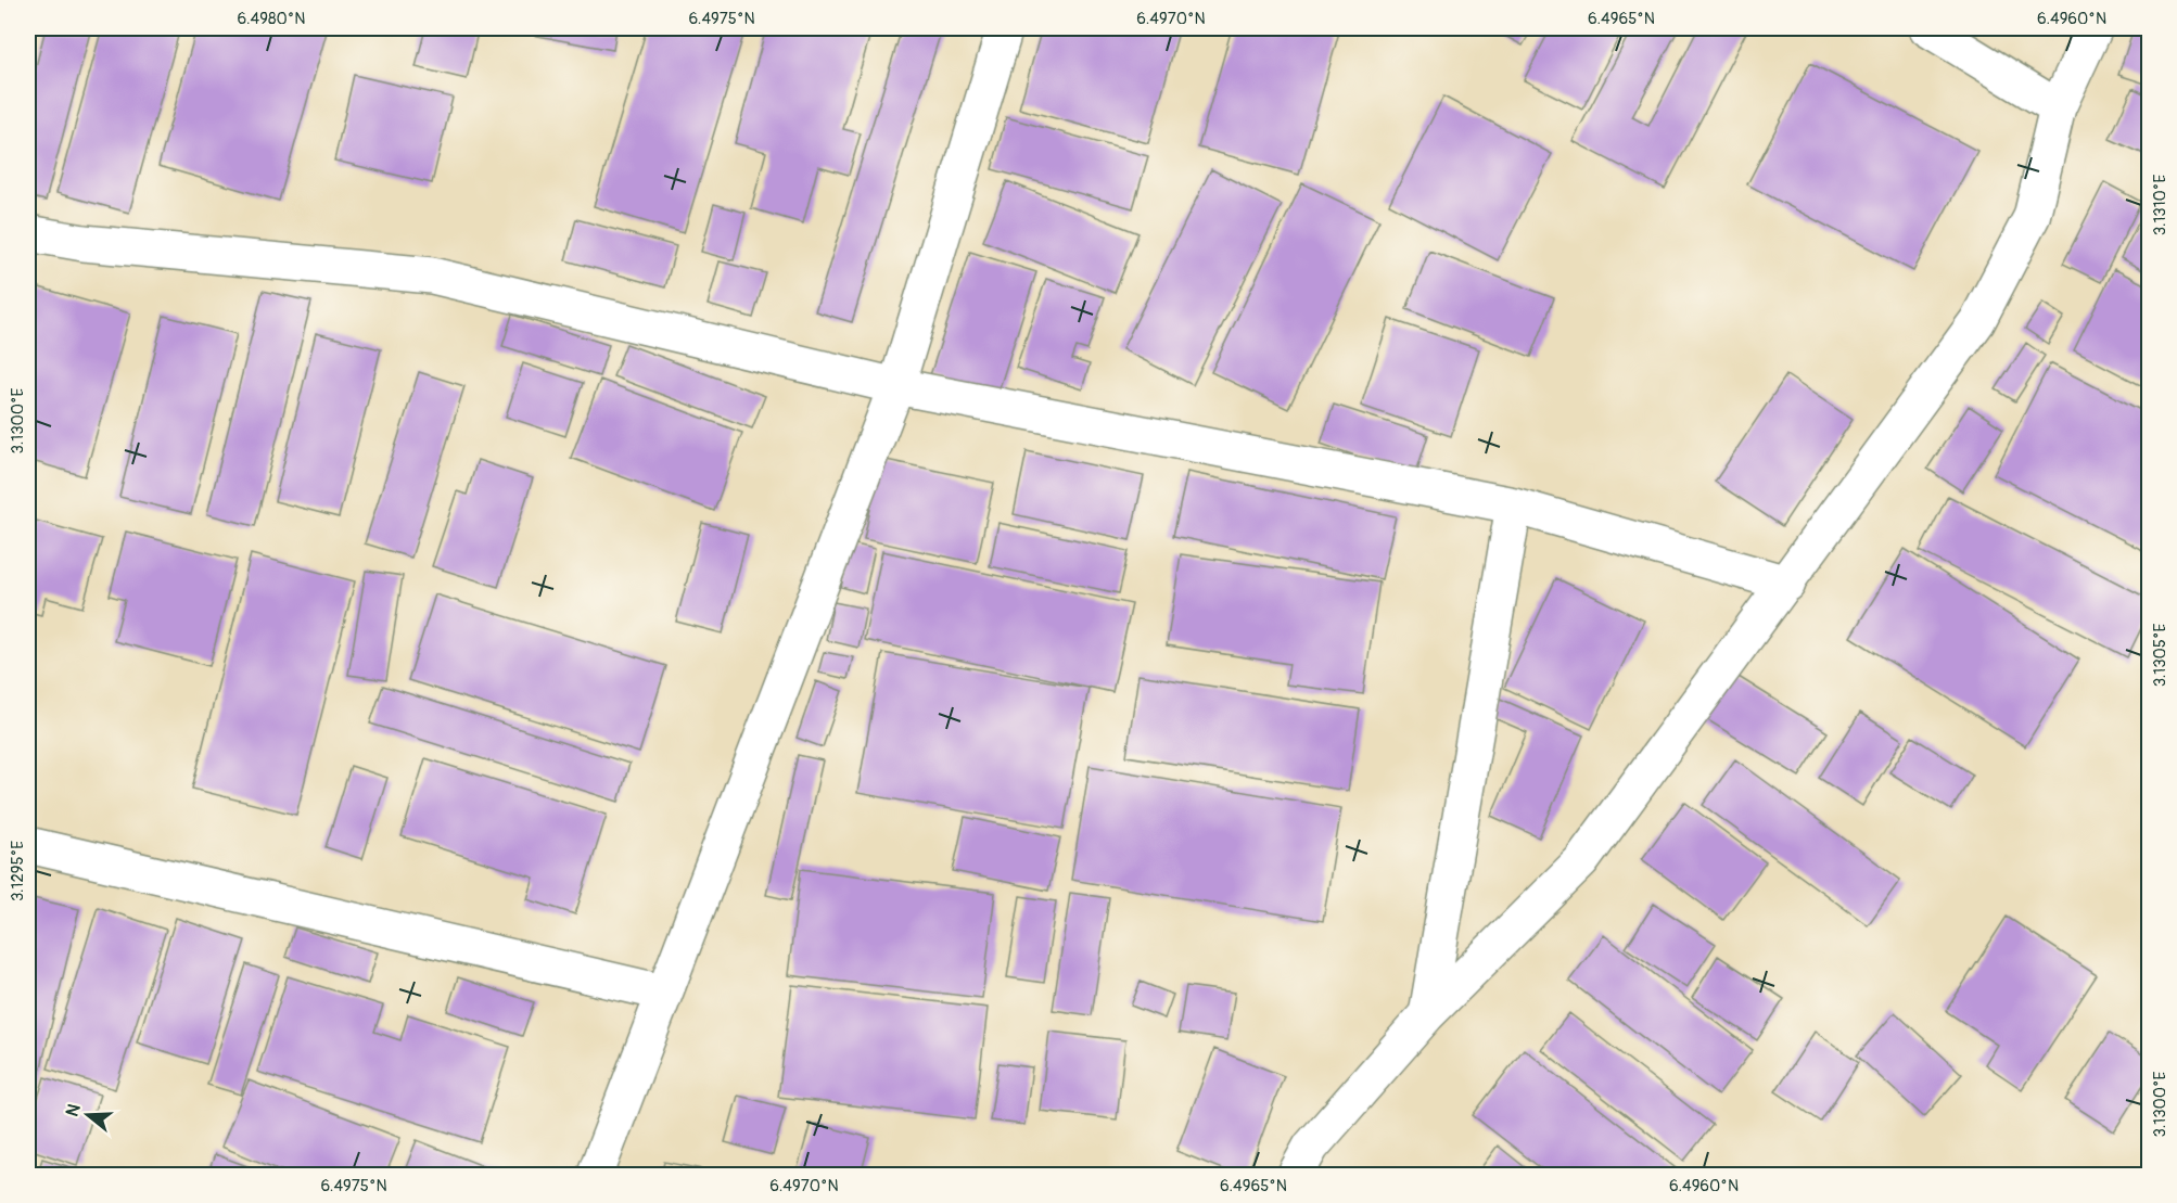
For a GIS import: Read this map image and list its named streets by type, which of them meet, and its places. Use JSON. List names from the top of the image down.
{
  "north": "left",
  "coordinates": [
    "6.4980°N",
    "6.4975°N",
    "6.4970°N",
    "6.4965°N",
    "6.4960°N",
    "3.1310°E",
    "3.1300°E",
    "3.1305°E",
    "3.1295°E"
  ]
}
